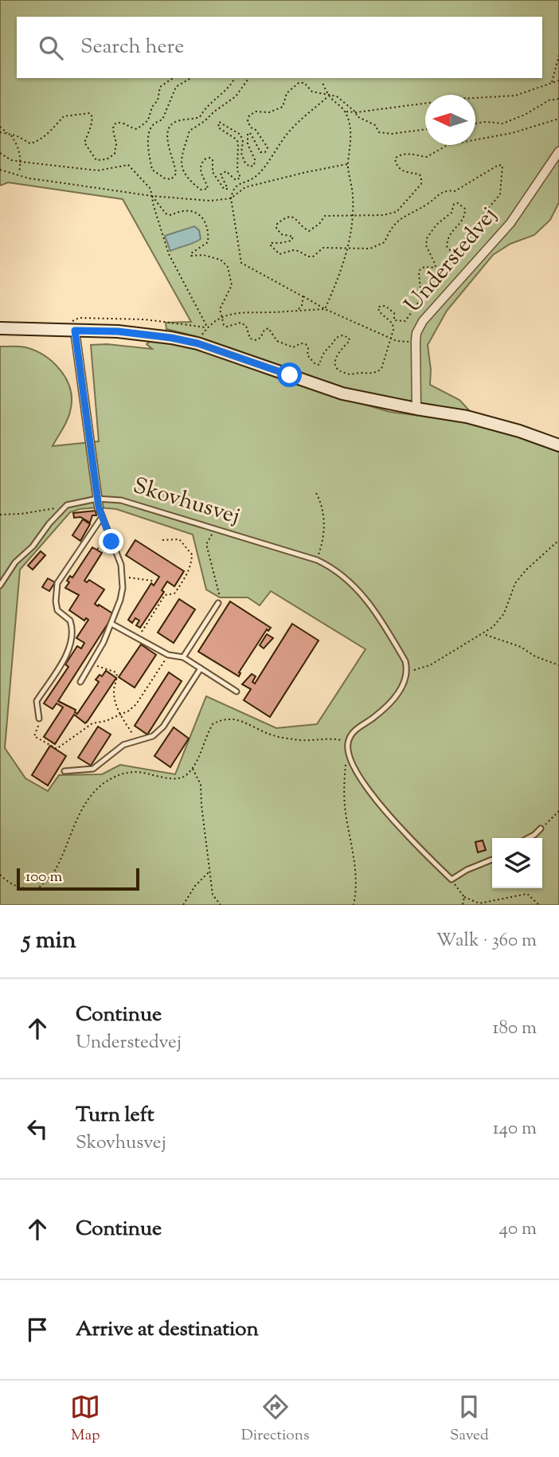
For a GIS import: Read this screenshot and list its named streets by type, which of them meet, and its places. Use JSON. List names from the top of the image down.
{
  "streets": {
    "street": ["Understedvej", "Skovhusvej"]
  },
  "scale_bar": "100 m",
  "north": "left",
  "page": {
    "search": "Search here",
    "scale": "100 m",
    "heading": ["5 min", "Walk · 360 m"],
    "list": [
      ["Continue", "Understedvej", "180 m"],
      ["Turn left", "Skovhusvej", "140 m"],
      ["Continue", "40 m"],
      "Arrive at destination"
    ],
    "nav": ["Map", "Directions", "Saved"]
  }
}
